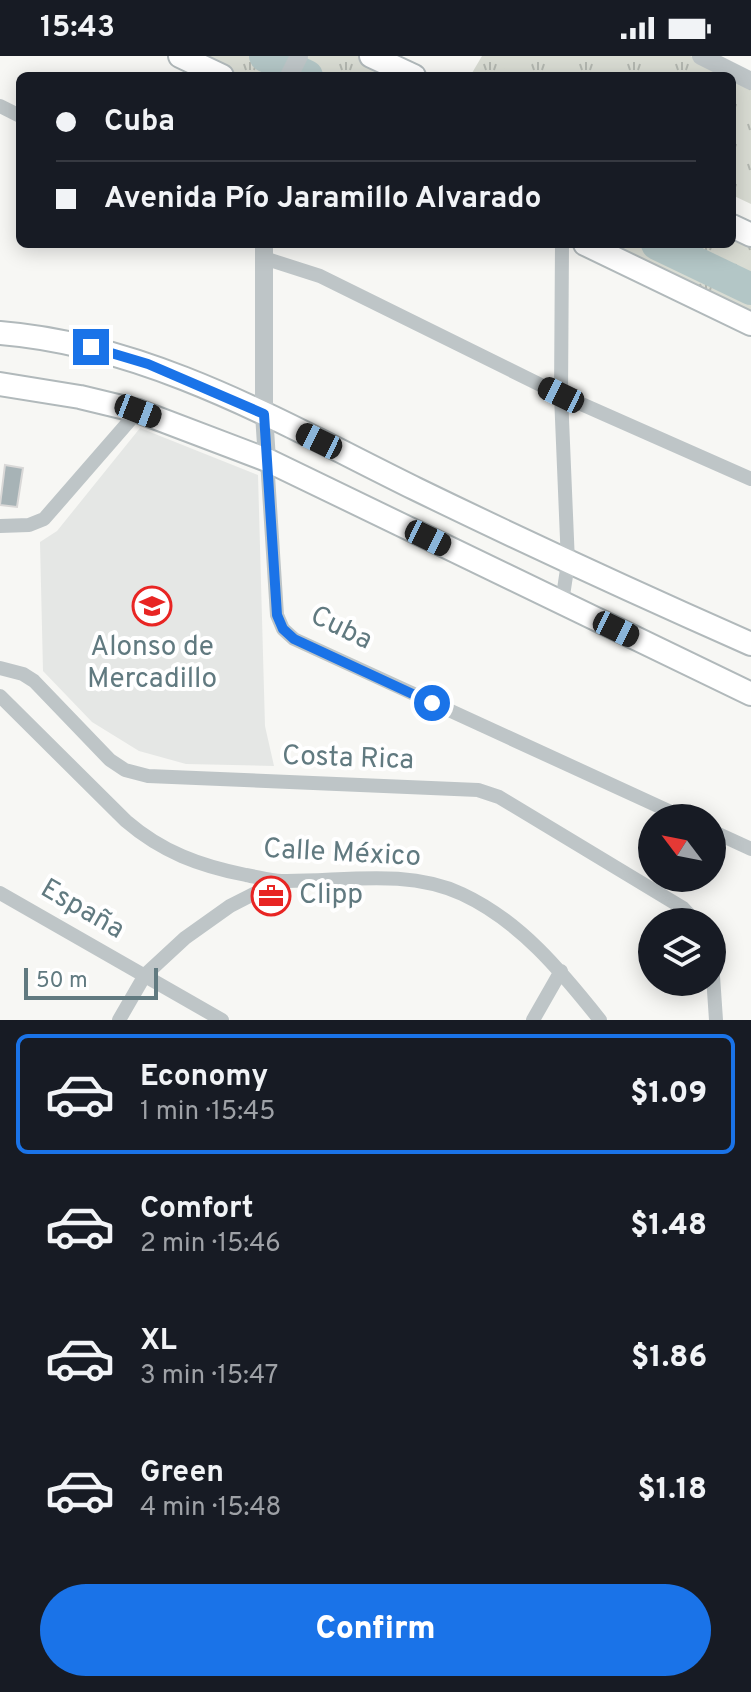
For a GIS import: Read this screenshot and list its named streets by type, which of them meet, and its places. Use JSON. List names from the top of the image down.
{
  "streets": {
    "street": [
      "Cuba",
      "Costa Rica",
      "Calle México",
      "España"
    ]
  },
  "places": {
    "school or university": ["Alonso de Mercadillo"],
    "office": ["Clipp"]
  },
  "scale_bar": "50 m",
  "north": "top left",
  "page": {
    "status": "15:43",
    "banner": ["Cuba", "Avenida Pío Jaramillo Alvarado"],
    "scale": "50 m",
    "list": [
      {
        "name": "Economy",
        "note": "1 min · 15:45",
        "value": "$1.09"
      },
      {
        "name": "Comfort",
        "note": "2 min · 15:46",
        "value": "$1.48"
      },
      {
        "name": "XL",
        "note": "3 min · 15:47",
        "value": "$1.86"
      },
      {
        "name": "Green",
        "note": "4 min · 15:48",
        "value": "$1.18"
      }
    ],
    "buttons": "Confirm"
  }
}
